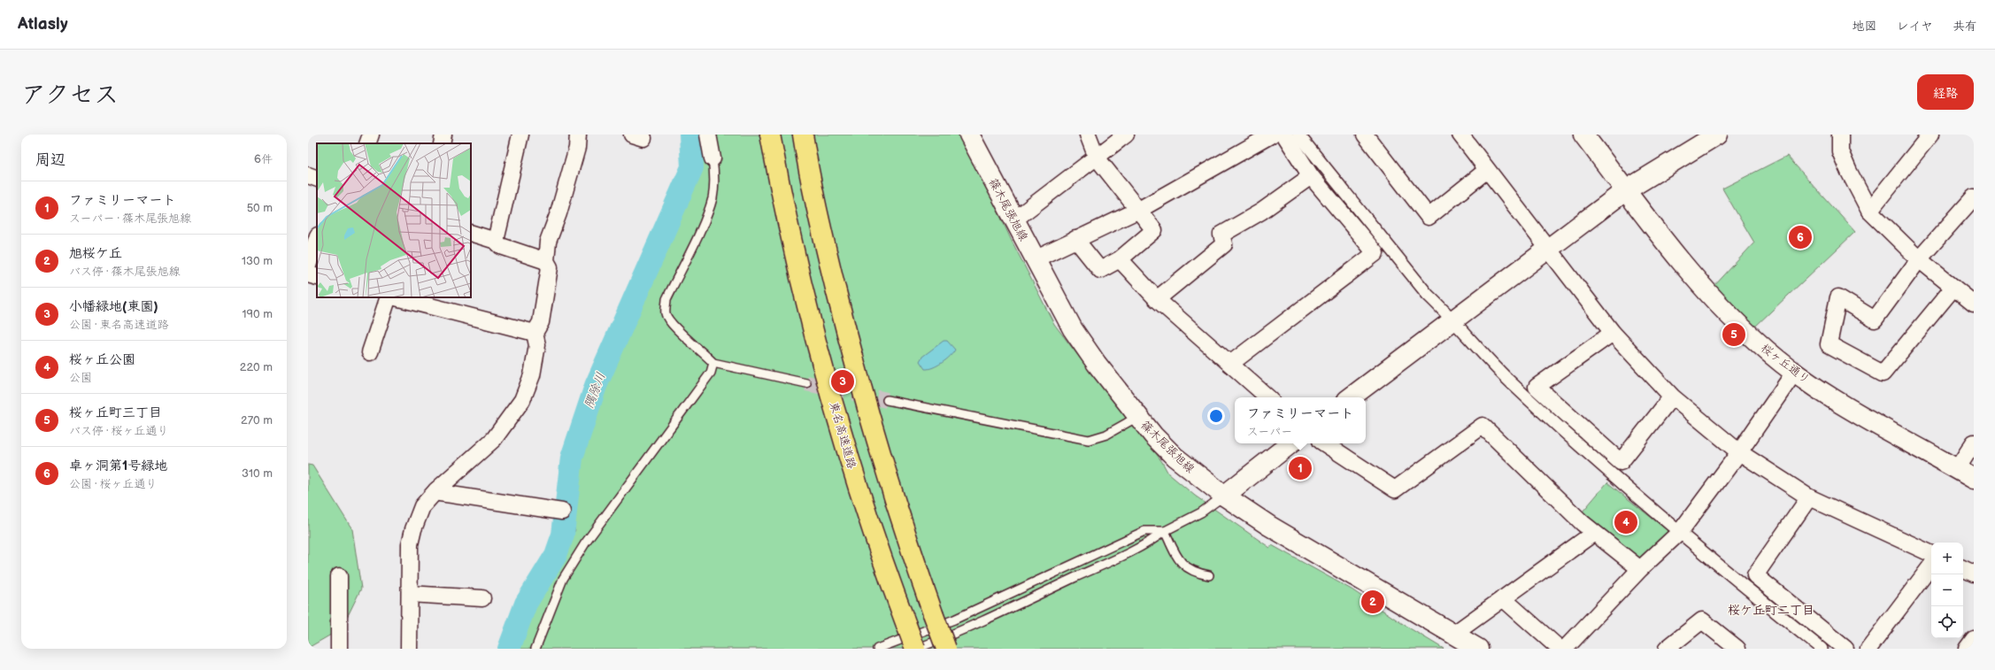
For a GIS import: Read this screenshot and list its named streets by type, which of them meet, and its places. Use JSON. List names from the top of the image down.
{
  "streets": {
    "highway": ["東名高速道路"],
    "street": ["篠木尾張旭線", "桜ヶ丘通り"]
  },
  "districts": ["桜ケ丘町二丁目"],
  "water": ["隅除川"],
  "page": {
    "header": "Atlasly",
    "nav": ["地図", "レイヤ", "共有"],
    "title": "アクセス",
    "buttons": "経路",
    "heading": ["周辺", "6件"],
    "list": [
      {
        "mark": "1",
        "name": "ファミリーマート",
        "note": "スーパー · 篠木尾張旭線",
        "value": "50 m"
      },
      {
        "mark": "2",
        "name": "旭桜ケ丘",
        "note": "バス停 · 篠木尾張旭線",
        "value": "130 m"
      },
      {
        "mark": "3",
        "name": "小幡緑地(東園)",
        "note": "公園 · 東名高速道路",
        "value": "190 m"
      },
      {
        "mark": "4",
        "name": "桜ヶ丘公園",
        "note": "公園",
        "value": "220 m"
      },
      {
        "mark": "5",
        "name": "桜ヶ丘町三丁目",
        "note": "バス停 · 桜ヶ丘通り",
        "value": "270 m"
      },
      {
        "mark": "6",
        "name": "卓ヶ洞第1号緑地",
        "note": "公園 · 桜ヶ丘通り",
        "value": "310 m"
      }
    ],
    "pins": [
      "6",
      "5",
      "3",
      "1",
      "4",
      "2"
    ],
    "popup": ["ファミリーマート", "スーパー"],
    "map_buttons": ["+", "−"]
  }
}
